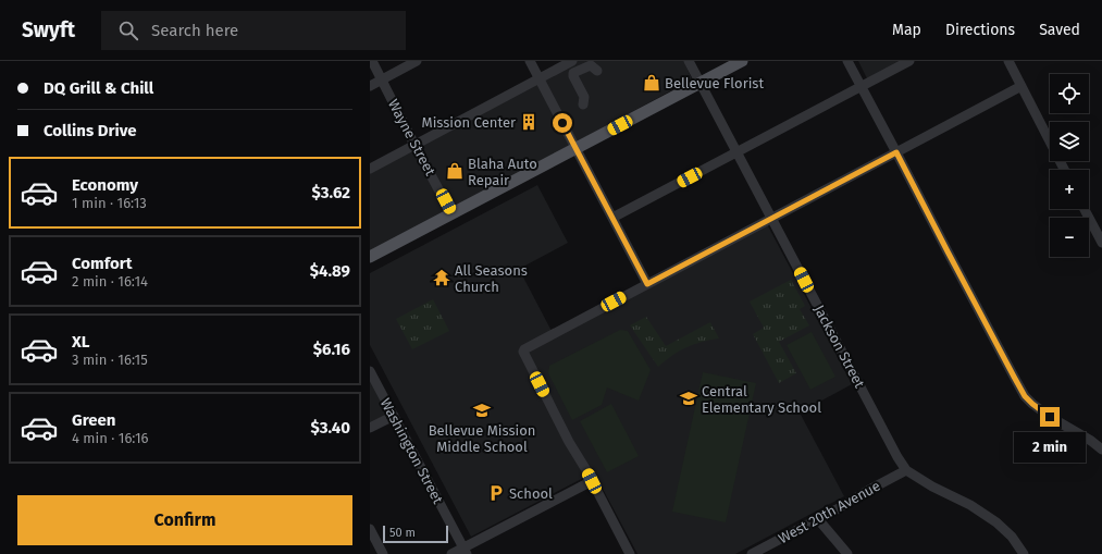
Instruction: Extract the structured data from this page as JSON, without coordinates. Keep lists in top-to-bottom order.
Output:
{
  "streets": {
    "street": [
      "Wayne Street",
      "Jackson Street",
      "Washington Street",
      "West 20th Avenue"
    ]
  },
  "crossings": [
    ["Jackson Street", "West 20th Avenue"]
  ],
  "places": {
    "shop": ["Bellevue Florist", "Blaha Auto Repair"],
    "building": ["Mission Center"],
    "temple": ["All Seasons Church"],
    "school or university": ["Central Elementary School", "Bellevue Mission Middle School"],
    "parking": ["School"]
  },
  "scale_bar": "50 m",
  "page": {
    "header": "Swyft",
    "search": "Search here",
    "nav": ["Map", "Directions", "Saved"],
    "banner": ["DQ Grill & Chill", "Collins Drive"],
    "map_buttons": ["+", "−"],
    "list": [
      {
        "name": "Economy",
        "note": "1 min · 16:13",
        "value": "$3.62"
      },
      {
        "name": "Comfort",
        "note": "2 min · 16:14",
        "value": "$4.89"
      },
      {
        "name": "XL",
        "note": "3 min · 16:15",
        "value": "$6.16"
      },
      {
        "name": "Green",
        "note": "4 min · 16:16",
        "value": "$3.40"
      }
    ],
    "bubble": "2 min",
    "buttons": "Confirm",
    "scale": "50 m"
  }
}
